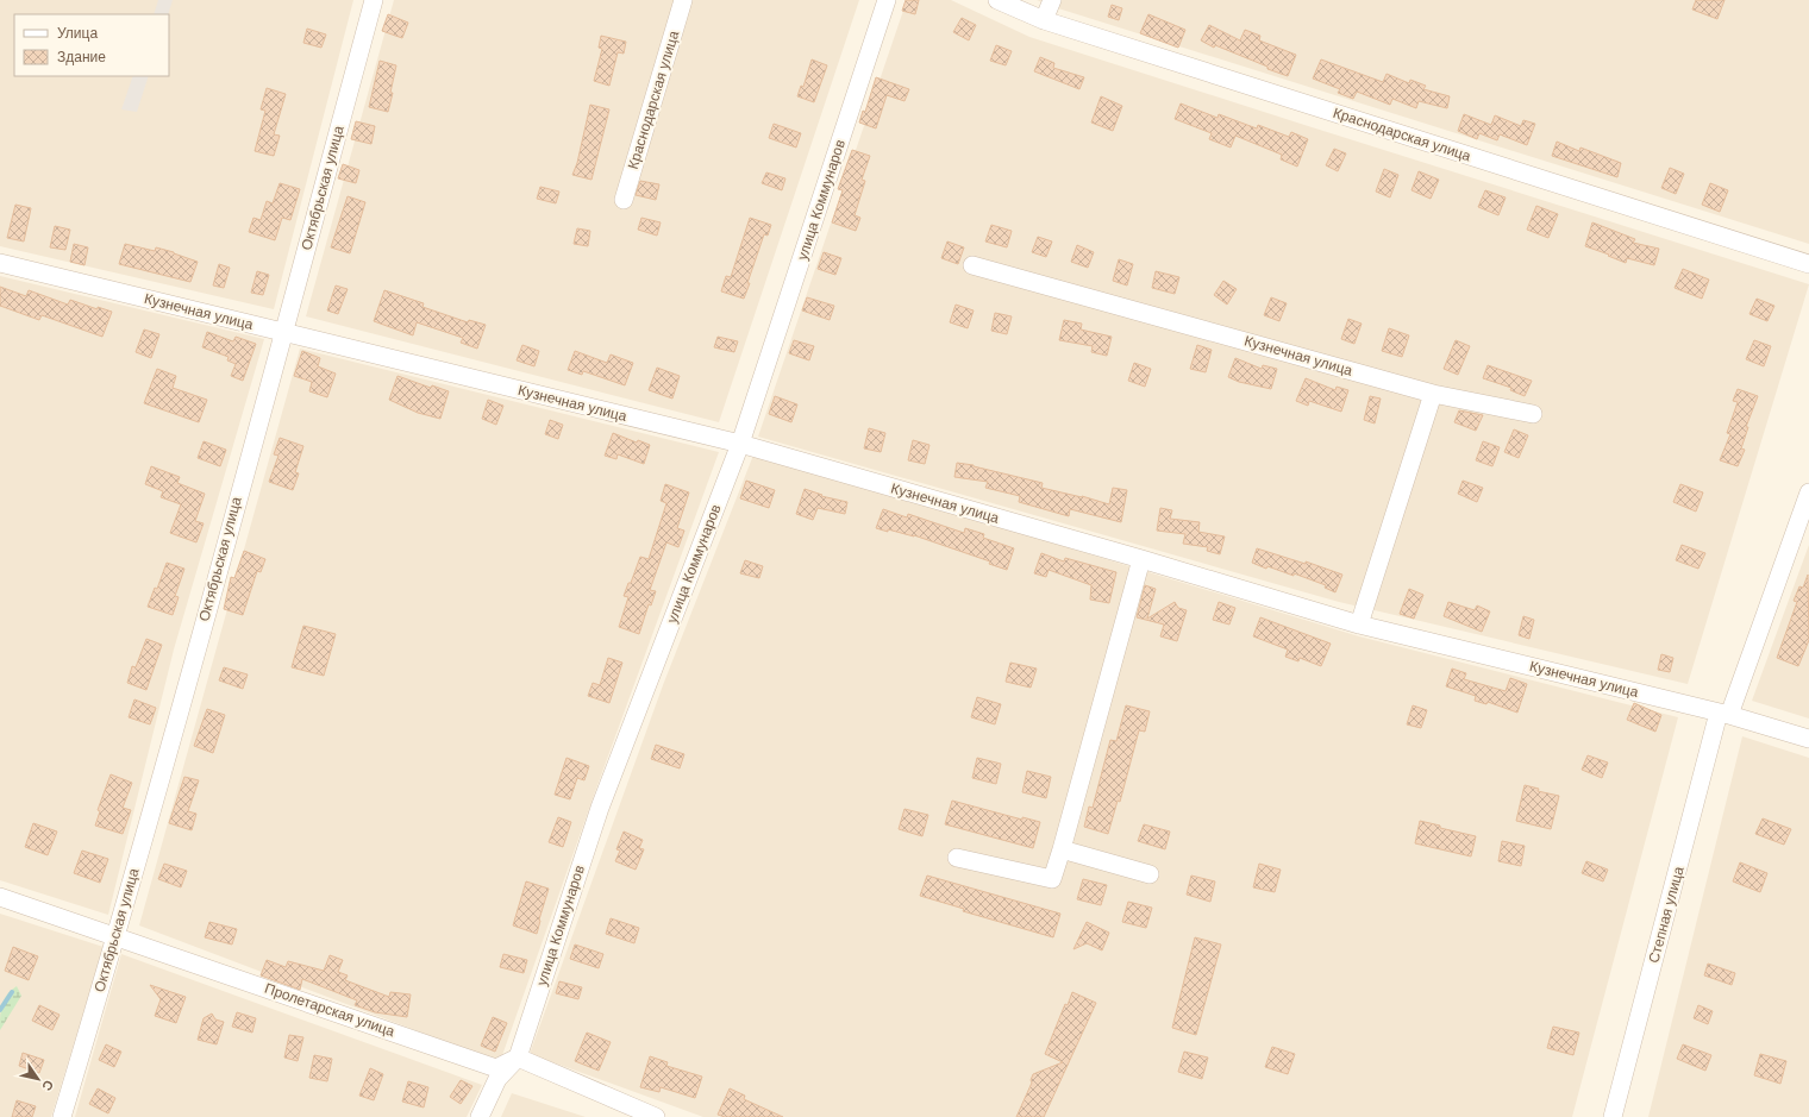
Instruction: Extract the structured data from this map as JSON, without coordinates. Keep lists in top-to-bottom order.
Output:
{
  "streets": {
    "street": [
      "Краснодарская улица",
      "Октябрьская улица",
      "улица Коммунаров",
      "Кузнечная улица",
      "Степная улица",
      "Пролетарская улица"
    ]
  },
  "crossings": [
    ["Октябрьская улица", "Кузнечная улица"],
    ["Октябрьская улица", "Пролетарская улица"],
    ["улица Коммунаров", "Кузнечная улица"],
    ["улица Коммунаров", "Пролетарская улица"],
    ["Кузнечная улица", "Степная улица"]
  ],
  "legend": ["Улица", "Здание"],
  "north": "bottom right"
}
